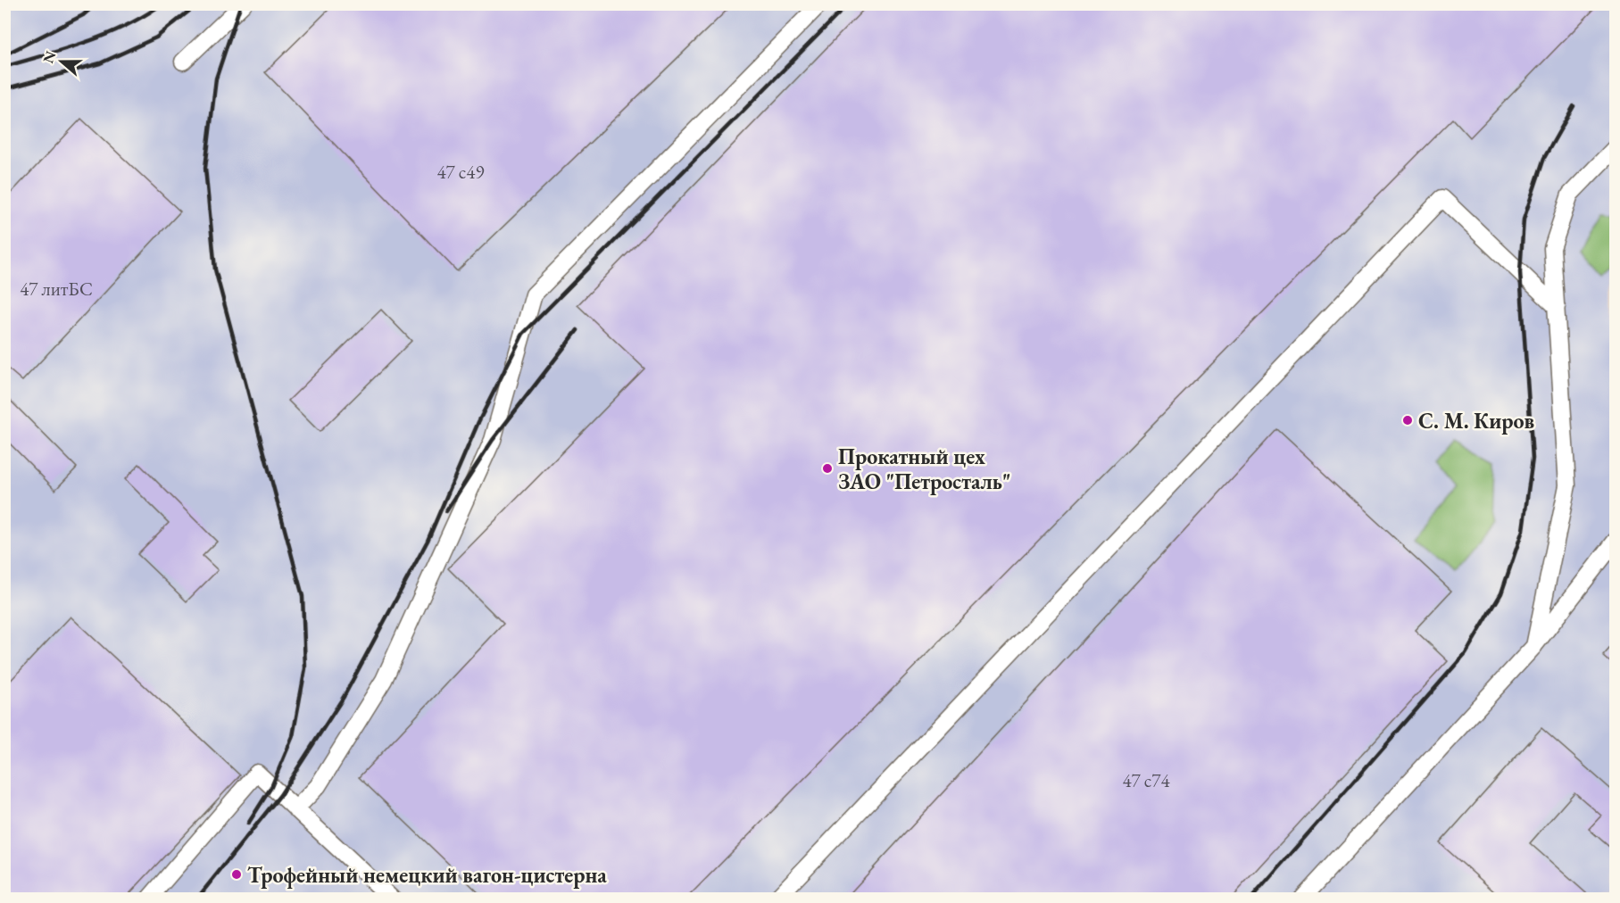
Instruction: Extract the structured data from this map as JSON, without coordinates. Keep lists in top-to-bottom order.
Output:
{
  "places": ["С. М. Киров", "Прокатный цех ЗАО \"Петросталь\"", "Трофейный немецкий вагон-цистерна"],
  "house_numbers": ["47 с49", "47 литБС", "47 с74"],
  "north": "left"
}
